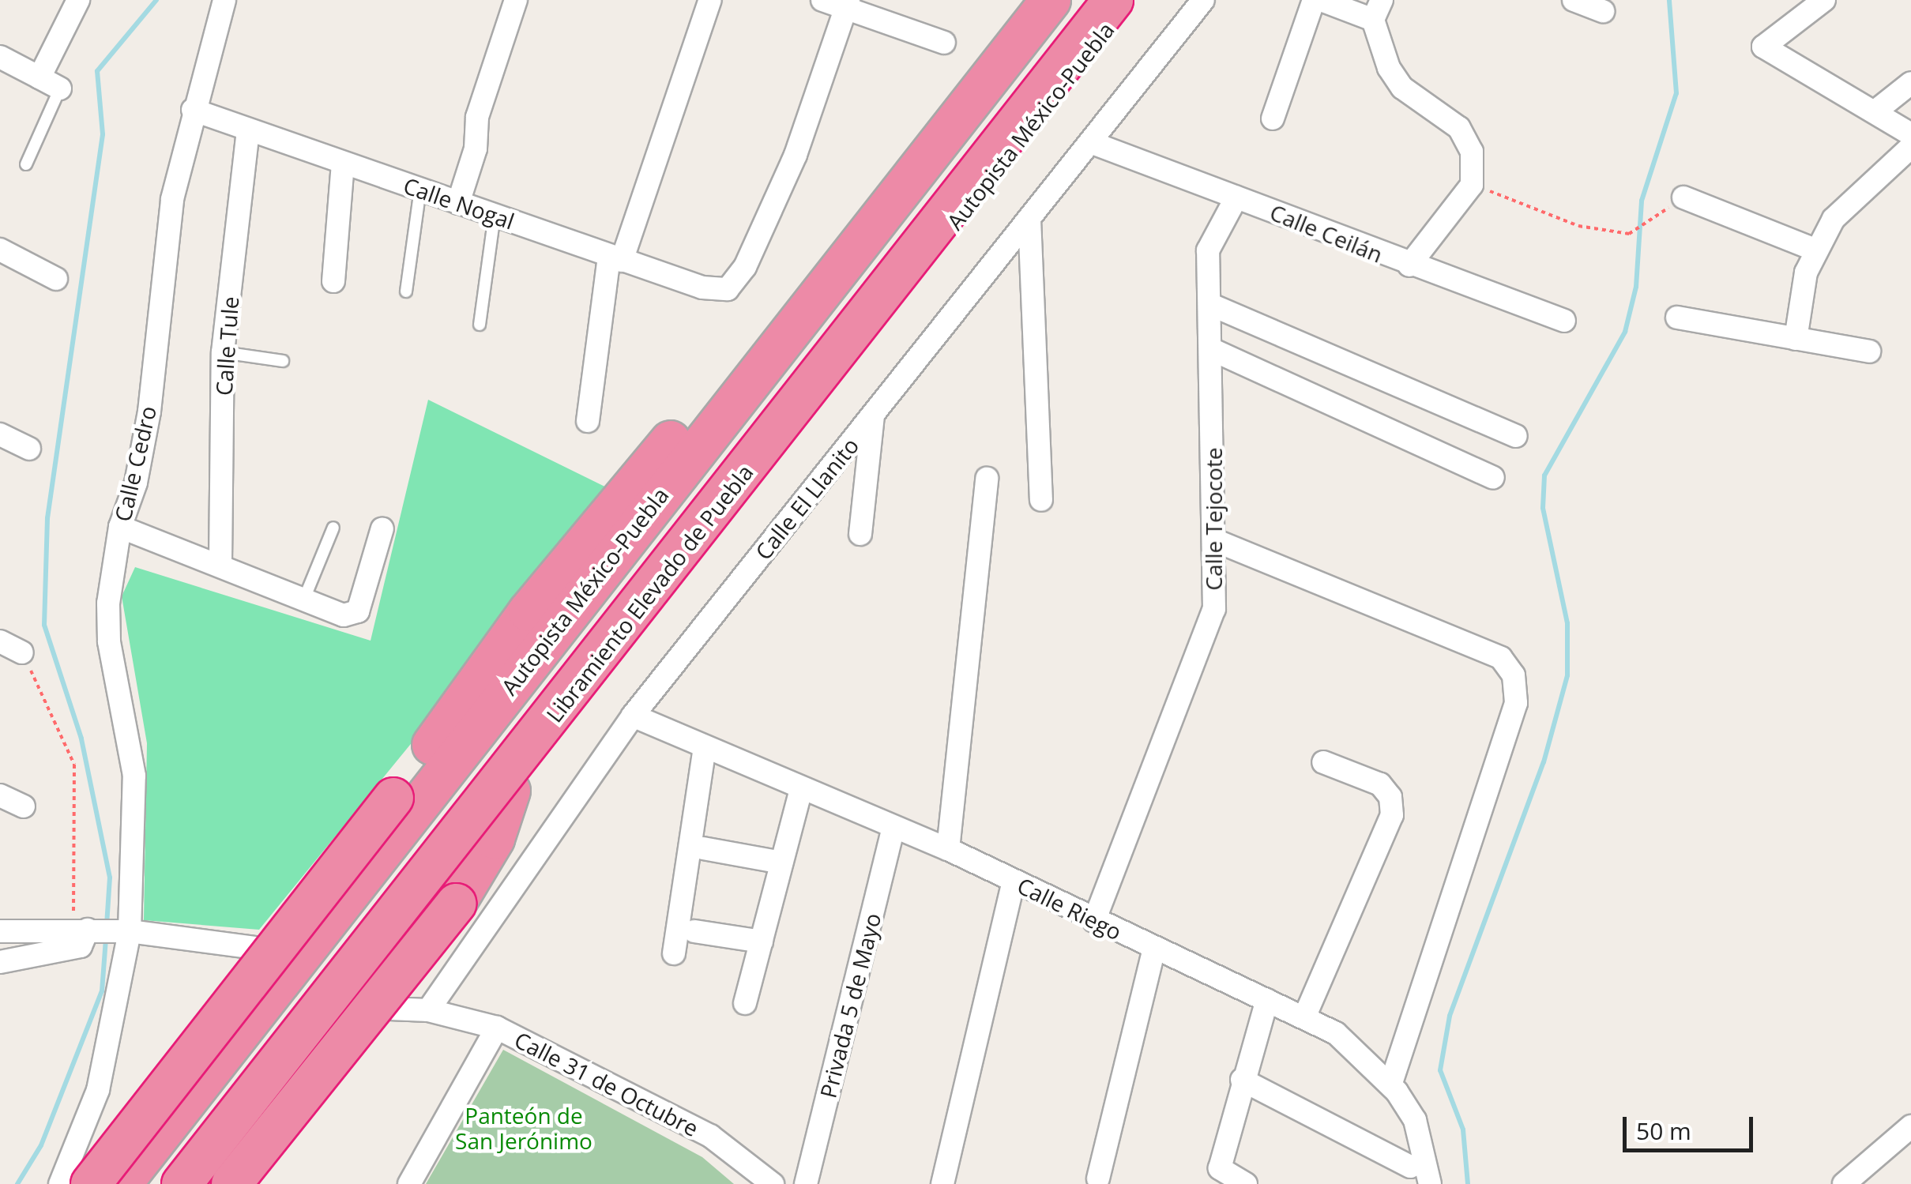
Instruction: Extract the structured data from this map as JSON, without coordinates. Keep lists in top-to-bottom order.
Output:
{
  "streets": {
    "highway": ["Autopista México-Puebla", "Libramiento Elevado de Puebla"],
    "street": [
      "Calle Nogal",
      "Calle Ceilán",
      "Calle Tule",
      "Calle Cedro",
      "Calle El Llanito",
      "Calle Tejocote",
      "Calle Riego",
      "Privada 5 de Mayo",
      "Calle 31 de Octubre"
    ]
  },
  "crossings": [
    ["Calle Nogal", "Calle Tule"],
    ["Calle Nogal", "Calle Cedro"],
    ["Calle Ceilán", "Calle El Llanito"],
    ["Calle Ceilán", "Calle Tejocote"],
    ["Calle El Llanito", "Calle Riego"],
    ["Calle El Llanito", "Calle 31 de Octubre"],
    ["Calle Tejocote", "Calle Riego"],
    ["Calle Riego", "Privada 5 de Mayo"]
  ],
  "parks": ["Panteón de San Jerónimo"],
  "scale_bar": "50 m"
}
